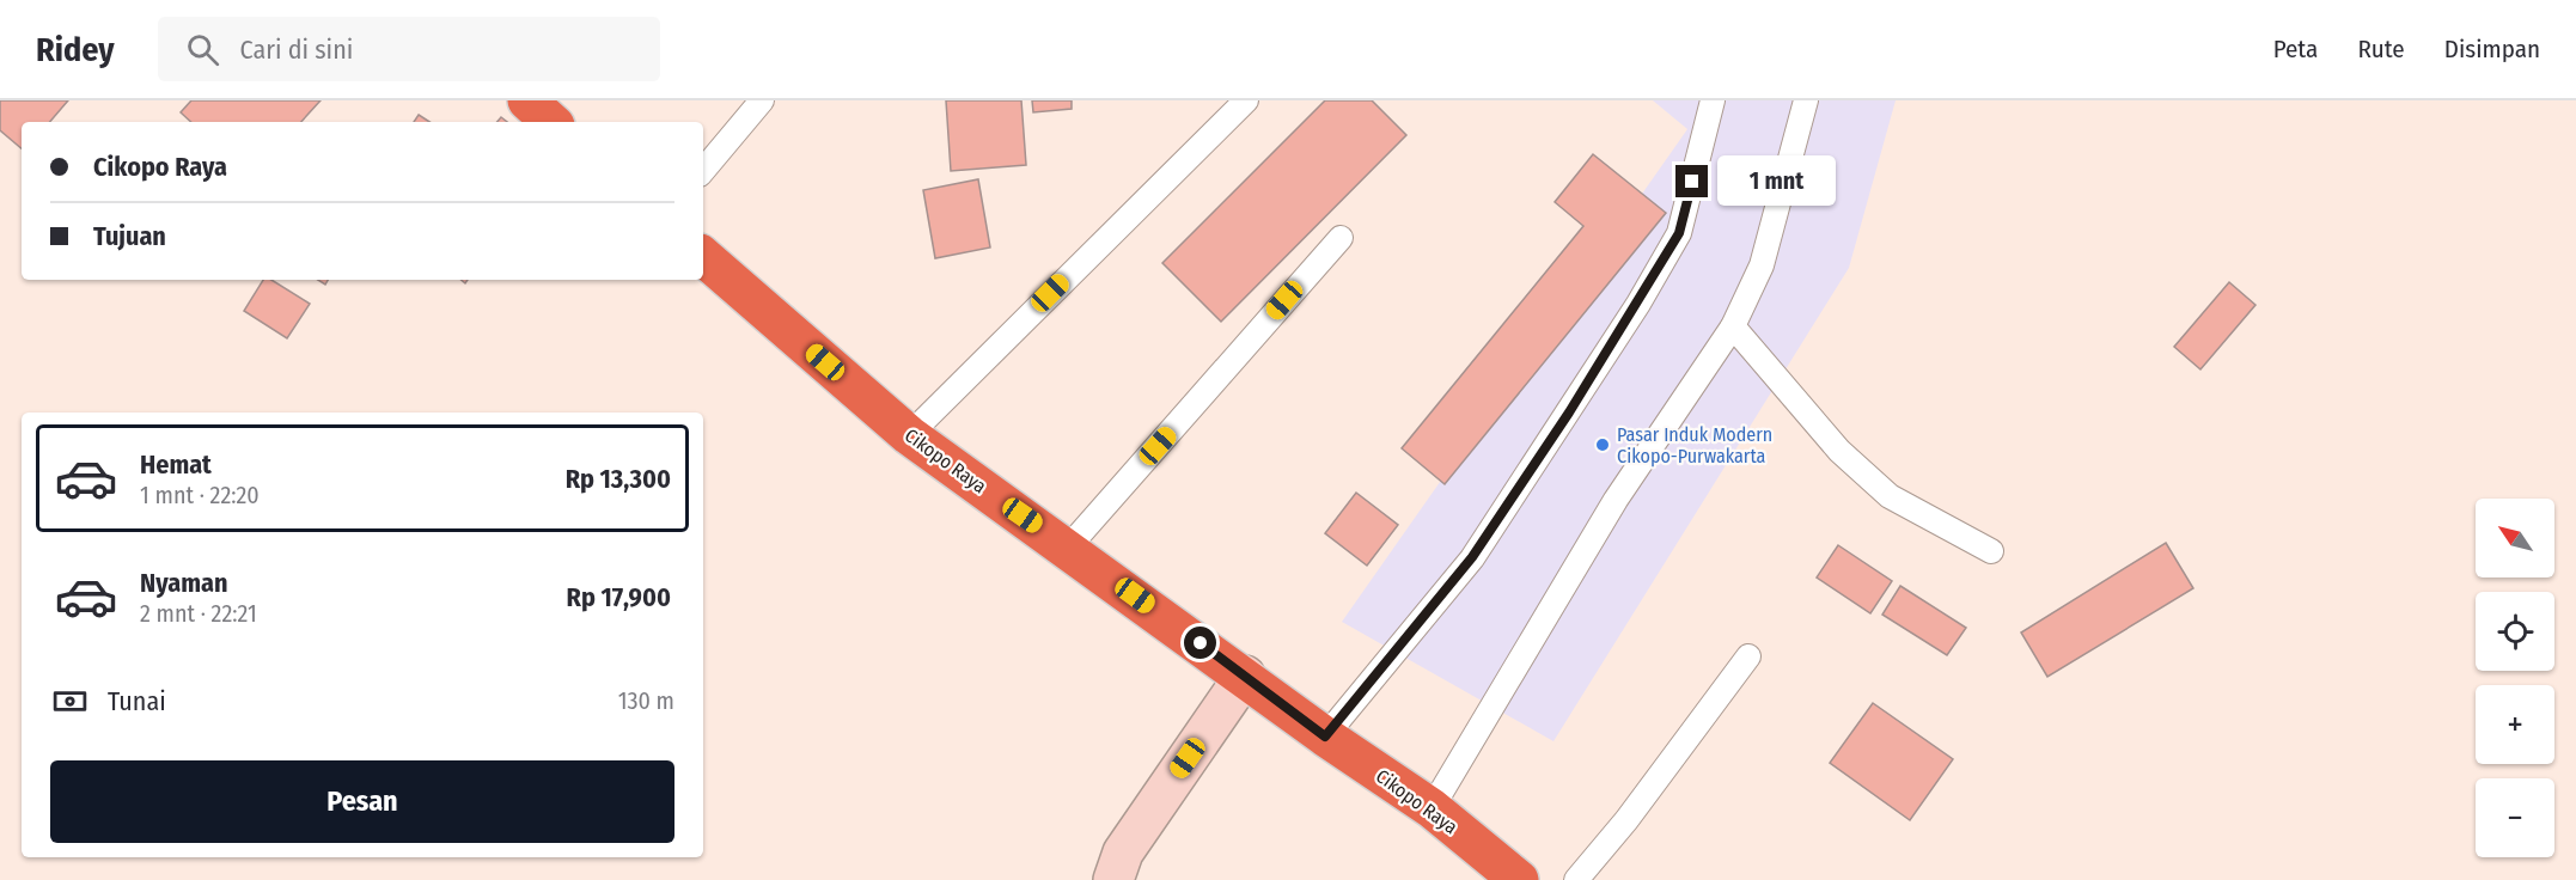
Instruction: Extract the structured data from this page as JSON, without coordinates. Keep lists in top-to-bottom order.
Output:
{
  "streets": {
    "highway": ["Cikopo Raya"]
  },
  "places": ["Pasar Induk Modern Cikopo-Purwakarta"],
  "north": "top left",
  "page": {
    "header": "Ridey",
    "search": "Cari di sini",
    "nav": ["Peta", "Rute", "Disimpan"],
    "banner": ["Cikopo Raya", "Tujuan"],
    "bubble": "1 mnt",
    "list": [
      {
        "name": "Hemat",
        "note": "1 mnt · 22:20",
        "value": "Rp 13,300"
      },
      {
        "name": "Nyaman",
        "note": "2 mnt · 22:21",
        "value": "Rp 17,900"
      }
    ],
    "map_buttons": ["+", "−"],
    "pay": ["Tunai", "130 m"],
    "buttons": "Pesan"
  }
}
